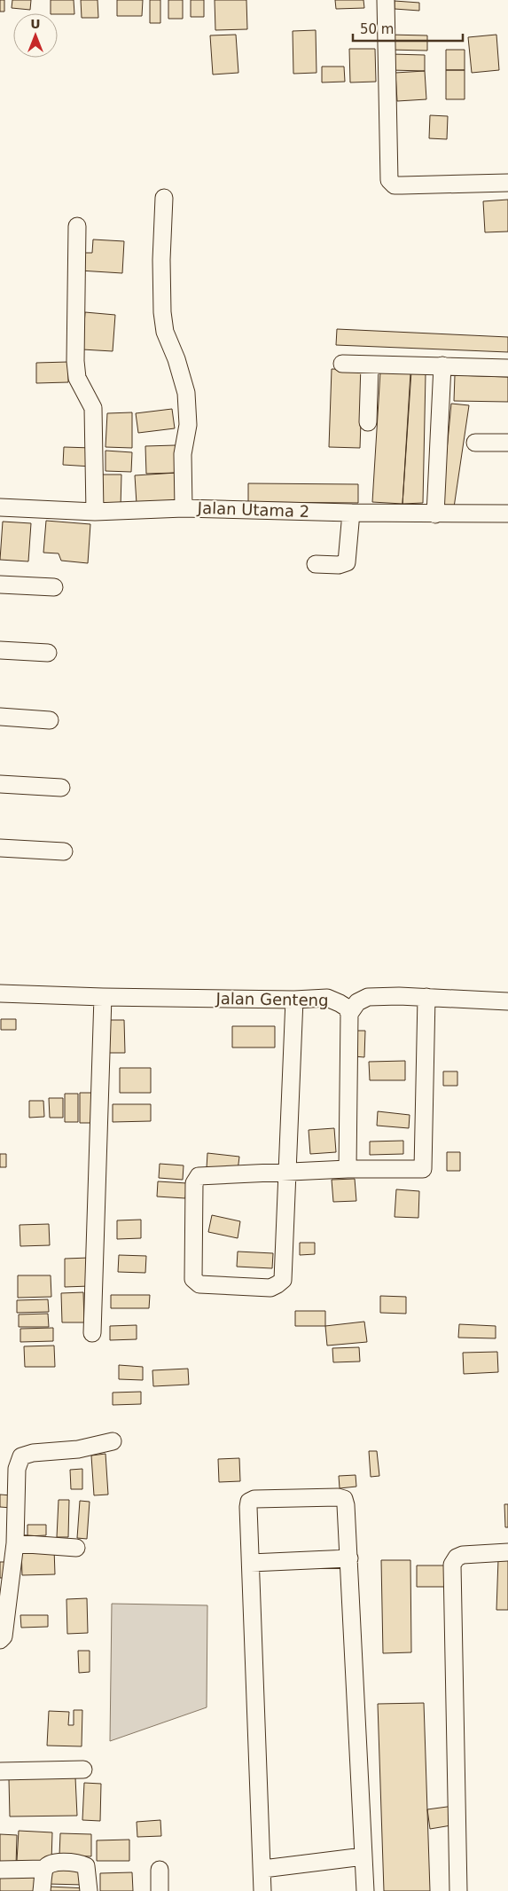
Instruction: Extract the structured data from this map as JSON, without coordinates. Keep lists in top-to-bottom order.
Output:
{
  "streets": {
    "street": ["Jalan Utama 2", "Jalan Genteng"]
  },
  "scale_bar": "50 m",
  "north": "top"
}
